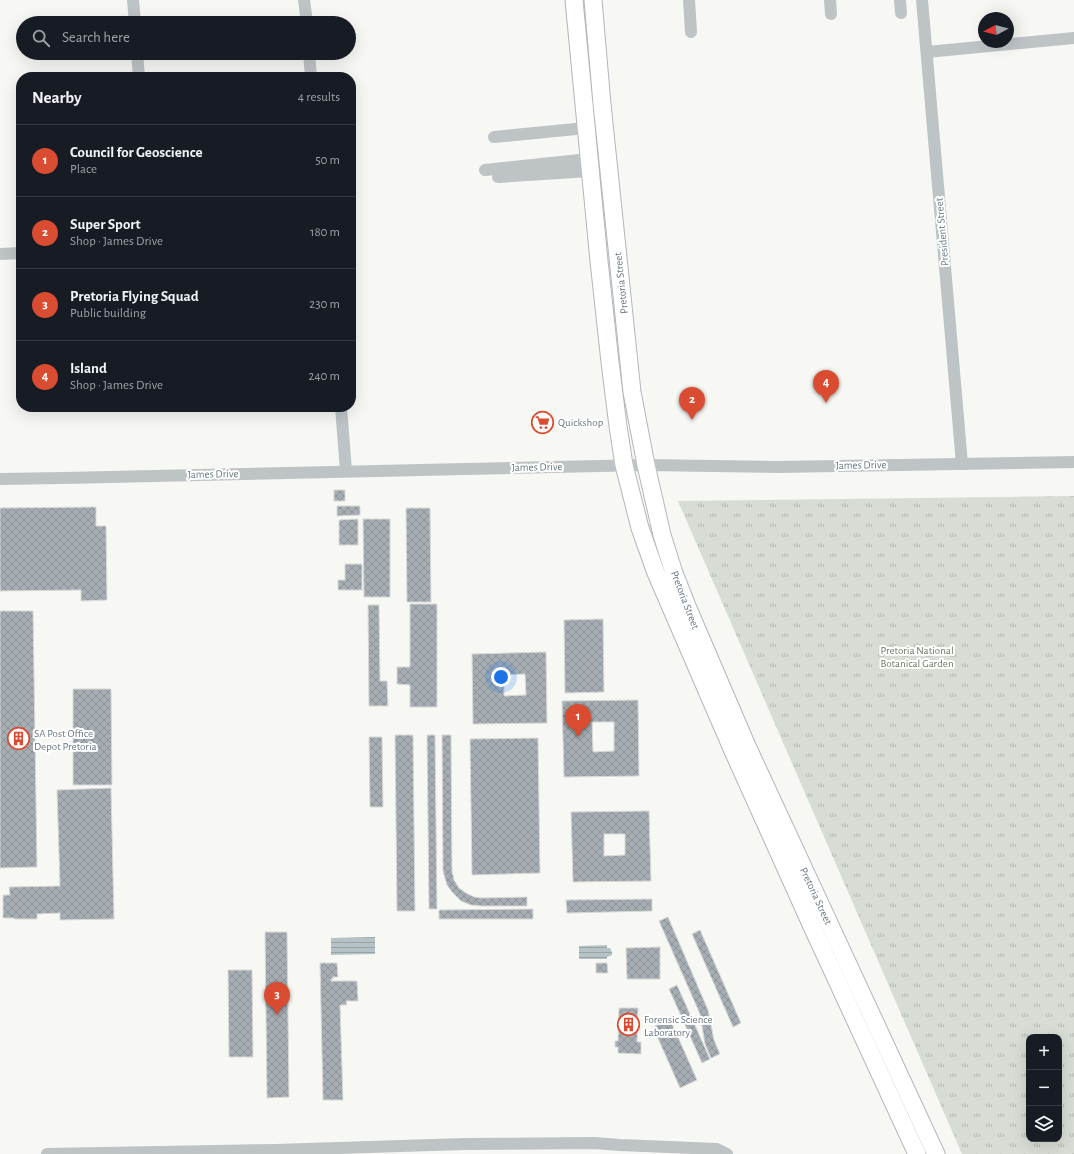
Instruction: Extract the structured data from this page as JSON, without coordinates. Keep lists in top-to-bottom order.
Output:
{
  "streets": {
    "main road": ["Pretoria Street"],
    "street": ["President Street", "James Drive"]
  },
  "crossings": [
    ["President Street", "James Drive"],
    ["Pretoria Street", "James Drive"]
  ],
  "parks": ["Pretoria National Botanical Garden"],
  "places": {
    "supermarket": ["Quickshop"],
    "building": ["SA Post Office Depot Pretoria", "Forensic Science Laboratory"]
  },
  "north": "left",
  "page": {
    "search": "Search here",
    "heading": ["Nearby", "4 results"],
    "list": [
      {
        "mark": "1",
        "name": "Council for Geoscience",
        "note": "Place",
        "value": "50 m"
      },
      {
        "mark": "2",
        "name": "Super Sport",
        "note": "Shop · James Drive",
        "value": "180 m"
      },
      {
        "mark": "3",
        "name": "Pretoria Flying Squad",
        "note": "Public building",
        "value": "230 m"
      },
      {
        "mark": "4",
        "name": "Island",
        "note": "Shop · James Drive",
        "value": "240 m"
      }
    ],
    "pins": [
      "4",
      "2",
      "1",
      "3"
    ],
    "map_buttons": ["+", "−"]
  }
}
